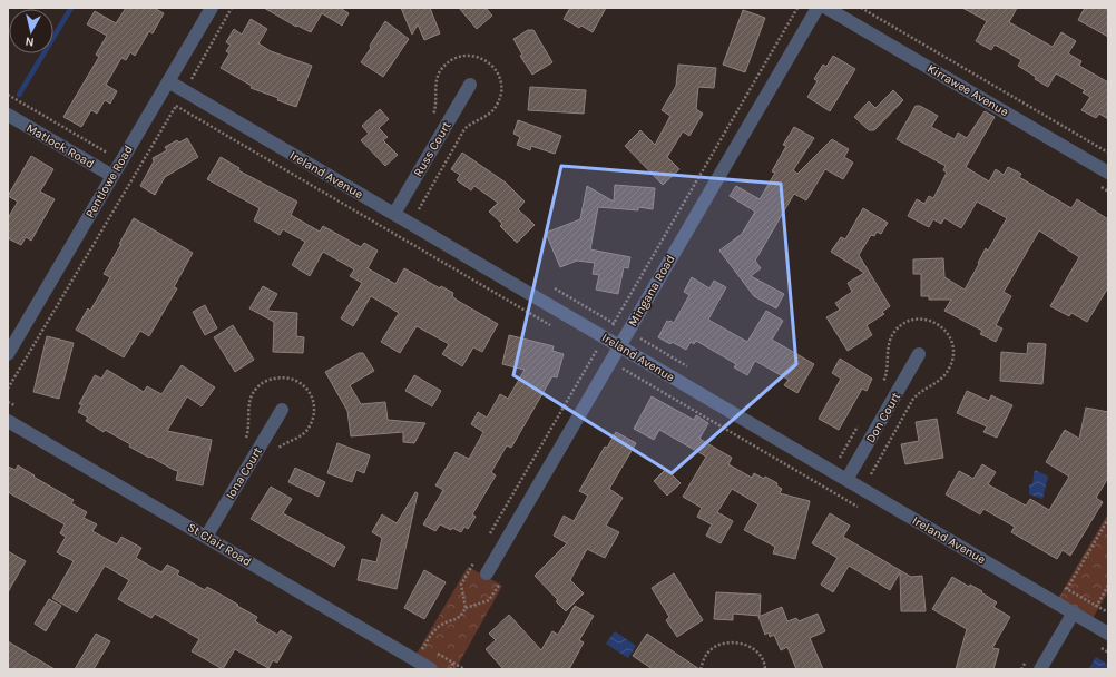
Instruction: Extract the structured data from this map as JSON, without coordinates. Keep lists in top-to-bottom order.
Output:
{
  "streets": {
    "street": [
      "Kirrawee Avenue",
      "Matlock Road",
      "Russ Court",
      "Ireland Avenue",
      "Pentlowe Road",
      "Mingana Road",
      "Don Court",
      "Iona Court",
      "St Clair Road"
    ]
  },
  "crossings": [
    ["Matlock Road", "Pentlowe Road"],
    ["Russ Court", "Ireland Avenue"],
    ["Ireland Avenue", "Pentlowe Road"],
    ["Ireland Avenue", "Mingana Road"],
    ["Ireland Avenue", "Don Court"],
    ["Iona Court", "St Clair Road"]
  ],
  "north": "bottom"
}
